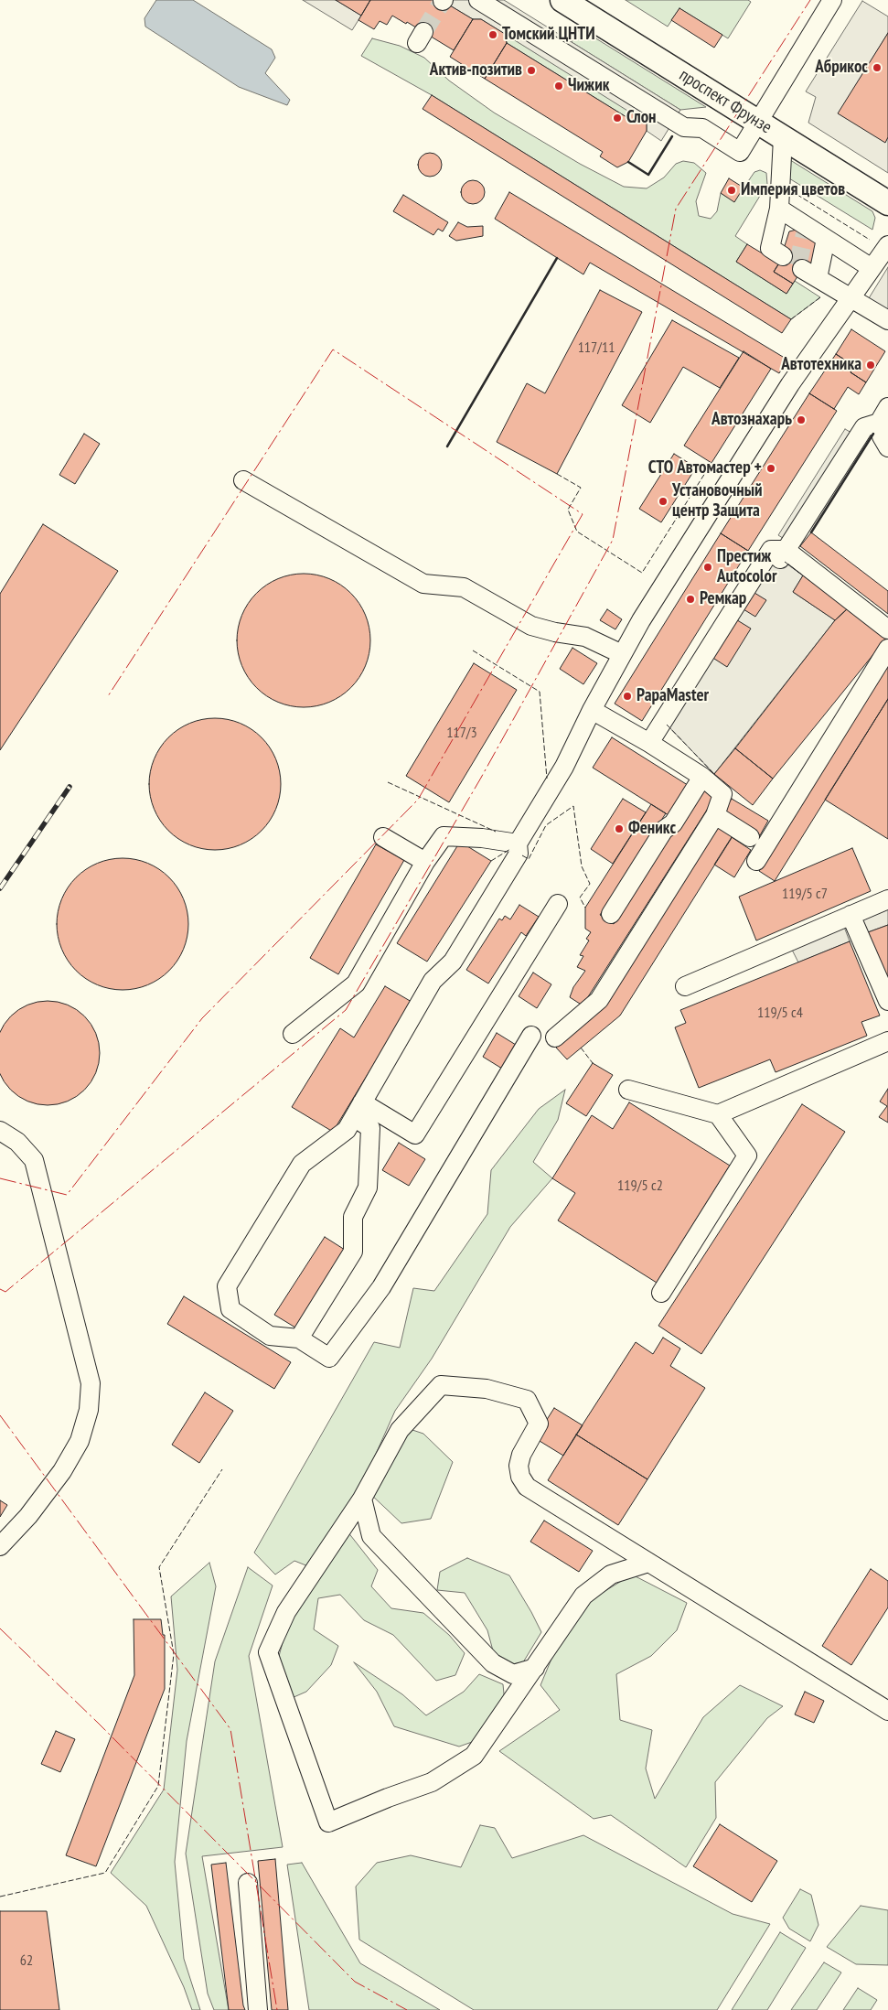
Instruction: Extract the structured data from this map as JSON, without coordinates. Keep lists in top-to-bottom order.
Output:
{
  "streets": {
    "main road": ["проспект Фрунзе"]
  },
  "places": [
    "Томский ЦНТИ",
    "Абрикос",
    "Актив-позитив",
    "Чижик",
    "Слон",
    "Империя цветов",
    "Автотехника",
    "Автознахарь",
    "СТО Автомастер +",
    "Установочный центр Защита",
    "Престиж Autocolor",
    "Ремкар",
    "PapaMaster",
    "Феникс"
  ],
  "house_numbers": [
    "117/11",
    "117/3",
    "119/5 с7",
    "119/5 с4",
    "119/5 с2",
    "62"
  ]
}
